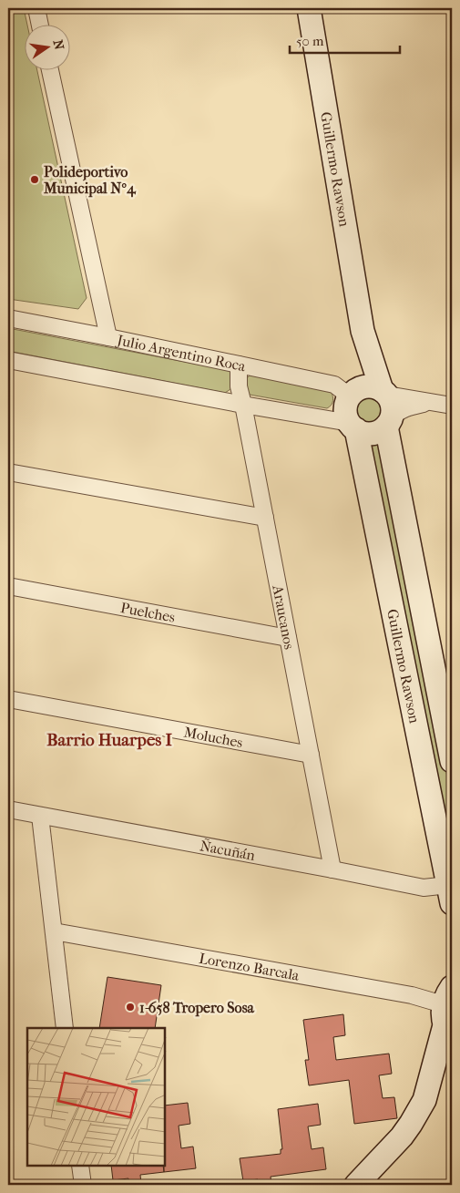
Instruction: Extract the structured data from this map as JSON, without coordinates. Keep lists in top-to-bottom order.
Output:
{
  "streets": {
    "main road": ["Guillermo Rawson"],
    "street": [
      "Julio Argentino Roca",
      "Puelches",
      "Araucanos",
      "Moluches",
      "Ñacuñán",
      "Lorenzo Barcala"
    ]
  },
  "crossings": [
    ["Guillermo Rawson", "Julio Argentino Roca"],
    ["Guillermo Rawson", "Ñacuñán"],
    ["Julio Argentino Roca", "Araucanos"],
    ["Puelches", "Araucanos"],
    ["Araucanos", "Moluches"],
    ["Araucanos", "Ñacuñán"]
  ],
  "districts": ["Barrio Huarpes I"],
  "places": ["Polideportivo Municipal Nº4", "1-658 Tropero Sosa"],
  "scale_bar": "50 m",
  "north": "right"
}
